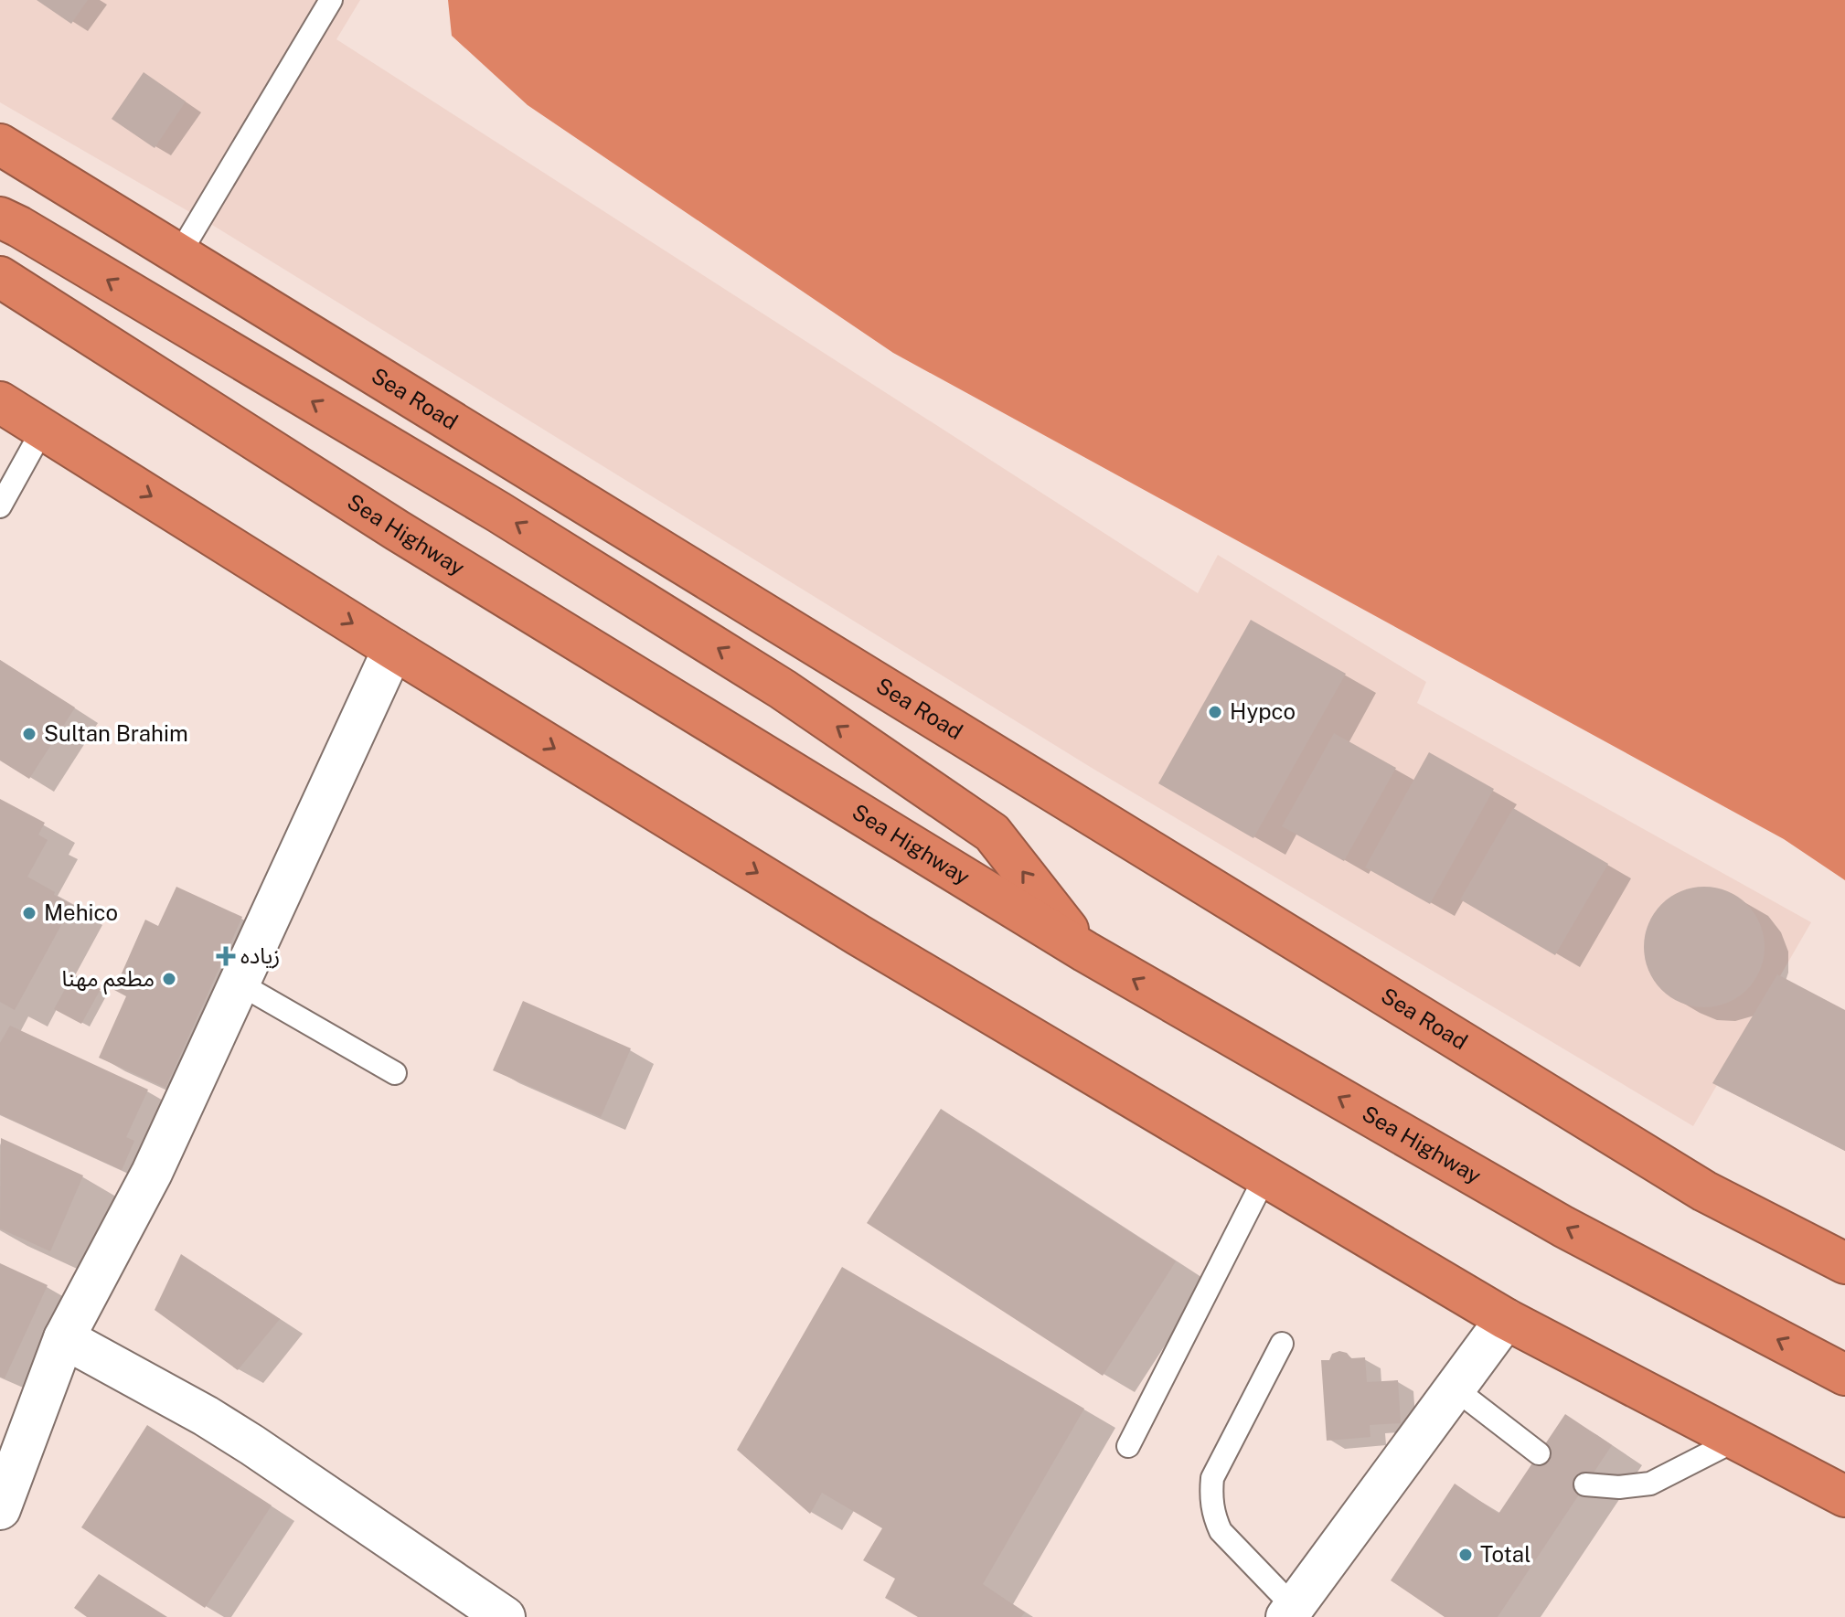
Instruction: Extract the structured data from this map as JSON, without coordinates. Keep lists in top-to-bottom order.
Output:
{
  "streets": {
    "highway": ["Sea Road", "Sea Highway"]
  },
  "places": {
    "other": [
      "Hypco",
      "Sultan Brahim",
      "Mehico",
      "مطعم مهنا",
      "Total"
    ],
    "health": ["زياده"]
  }
}
